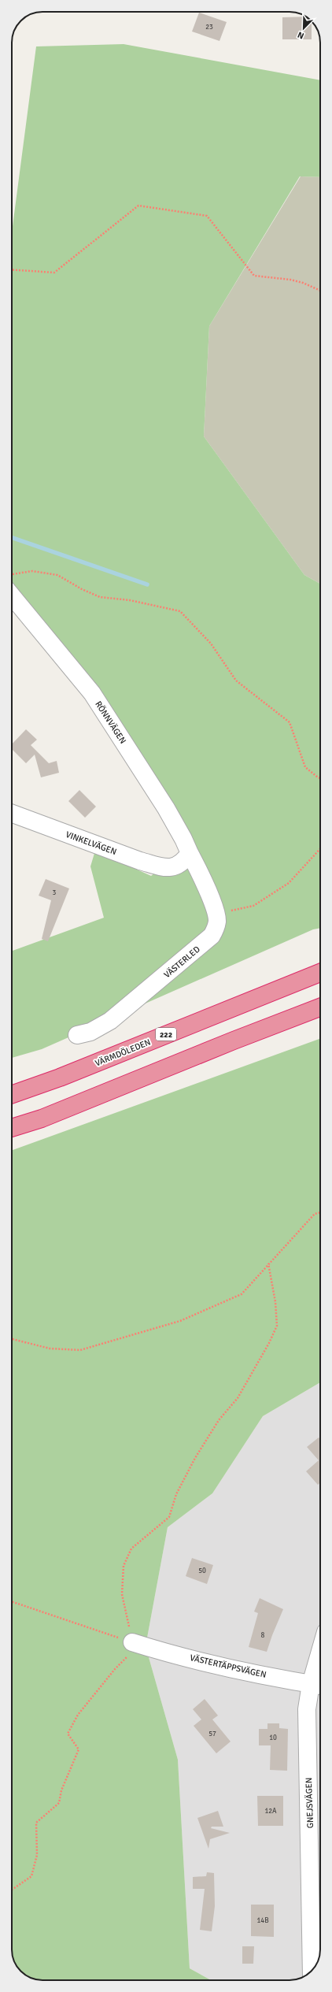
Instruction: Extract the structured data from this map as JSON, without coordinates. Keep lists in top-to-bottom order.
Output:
{
  "streets": {
    "highway": ["222", "VÄRMDÖLEDEN"],
    "street": [
      "RÖNNVÄGEN",
      "VINKELVÄGEN",
      "VÄSTERLED",
      "VÄSTERTÄPPSVÄGEN",
      "GNEJSVÄGEN"
    ]
  },
  "crossings": [
    ["RÖNNVÄGEN", "VINKELVÄGEN"],
    ["RÖNNVÄGEN", "VÄSTERLED"],
    ["VINKELVÄGEN", "VÄSTERLED"],
    ["VÄSTERTÄPPSVÄGEN", "GNEJSVÄGEN"]
  ],
  "house_numbers": [
    "23",
    "3",
    "50",
    "8",
    "57",
    "10",
    "12A",
    "14B"
  ],
  "north": "bottom left"
}
